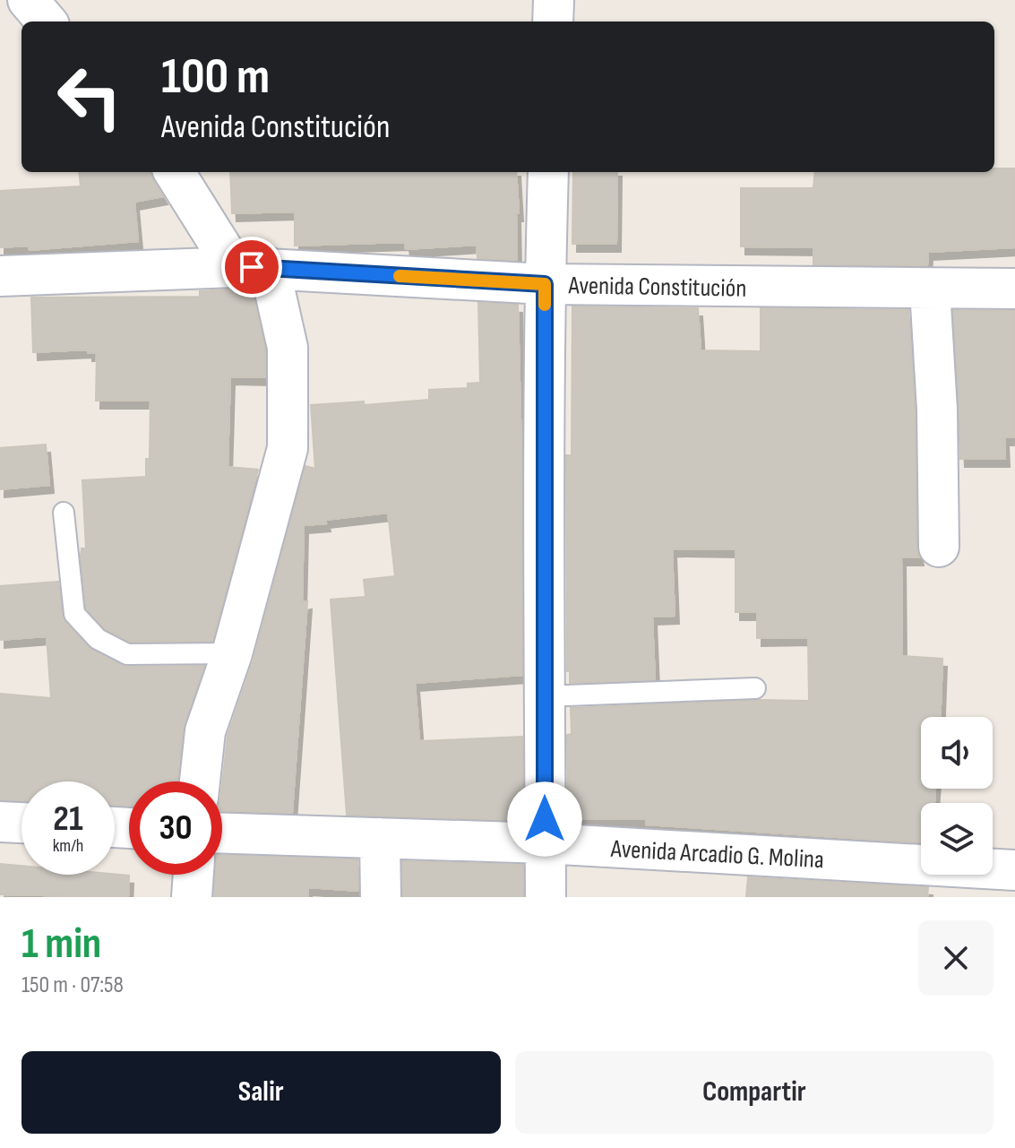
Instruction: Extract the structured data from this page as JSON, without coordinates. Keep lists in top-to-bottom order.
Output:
{
  "streets": {
    "street": ["Avenida Constitución", "Avenida Arcadio G. Molina"]
  },
  "page": {
    "turn": ["100 m", "Avenida Constitución"],
    "speed": "21 km/h",
    "limit": "30",
    "heading": ["1 min", "150 m · 07:58"],
    "buttons": ["Salir", "Compartir"]
  }
}
